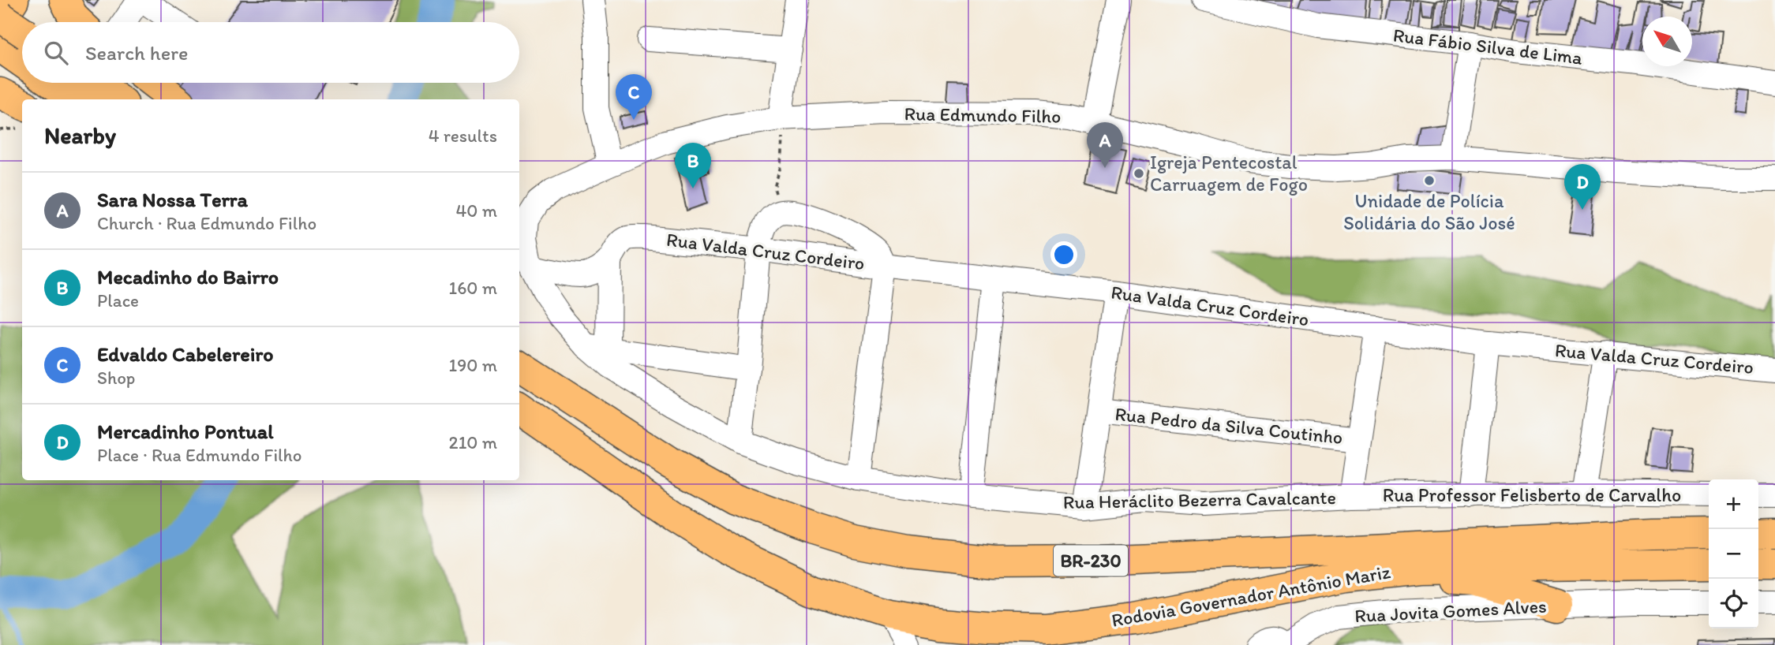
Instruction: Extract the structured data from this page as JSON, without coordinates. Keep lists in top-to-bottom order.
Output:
{
  "streets": {
    "main road": ["BR-230", "Rodovia Governador Antônio Mariz"],
    "street": [
      "Rua Fábio Silva de Lima",
      "Rua Edmundo Filho",
      "Rua Valda Cruz Cordeiro",
      "Rua Pedro da Silva Coutinho",
      "Rua Professor Felisberto de Carvalho",
      "Rua Heráclito Bezerra Cavalcante",
      "Rua Jovita Gomes Alves"
    ]
  },
  "crossings": [
    ["Rua Edmundo Filho", "Rua Heráclito Bezerra Cavalcante"],
    ["Rua Professor Felisberto de Carvalho", "Rua Heráclito Bezerra Cavalcante"]
  ],
  "places": ["Igreja Pentecostal Carruagem de Fogo", "Unidade de Polícia Solidária do São José"],
  "north": "top left",
  "page": {
    "search": "Search here",
    "pins": [
      "C",
      "A",
      "B",
      "D"
    ],
    "heading": ["Nearby", "4 results"],
    "list": [
      {
        "mark": "A",
        "name": "Sara Nossa Terra",
        "note": "Church · Rua Edmundo Filho",
        "value": "40 m"
      },
      {
        "mark": "B",
        "name": "Mecadinho do Bairro",
        "note": "Place",
        "value": "160 m"
      },
      {
        "mark": "C",
        "name": "Edvaldo Cabelereiro",
        "note": "Shop",
        "value": "190 m"
      },
      {
        "mark": "D",
        "name": "Mercadinho Pontual",
        "note": "Place · Rua Edmundo Filho",
        "value": "210 m"
      }
    ],
    "map_buttons": ["+", "−"]
  }
}
